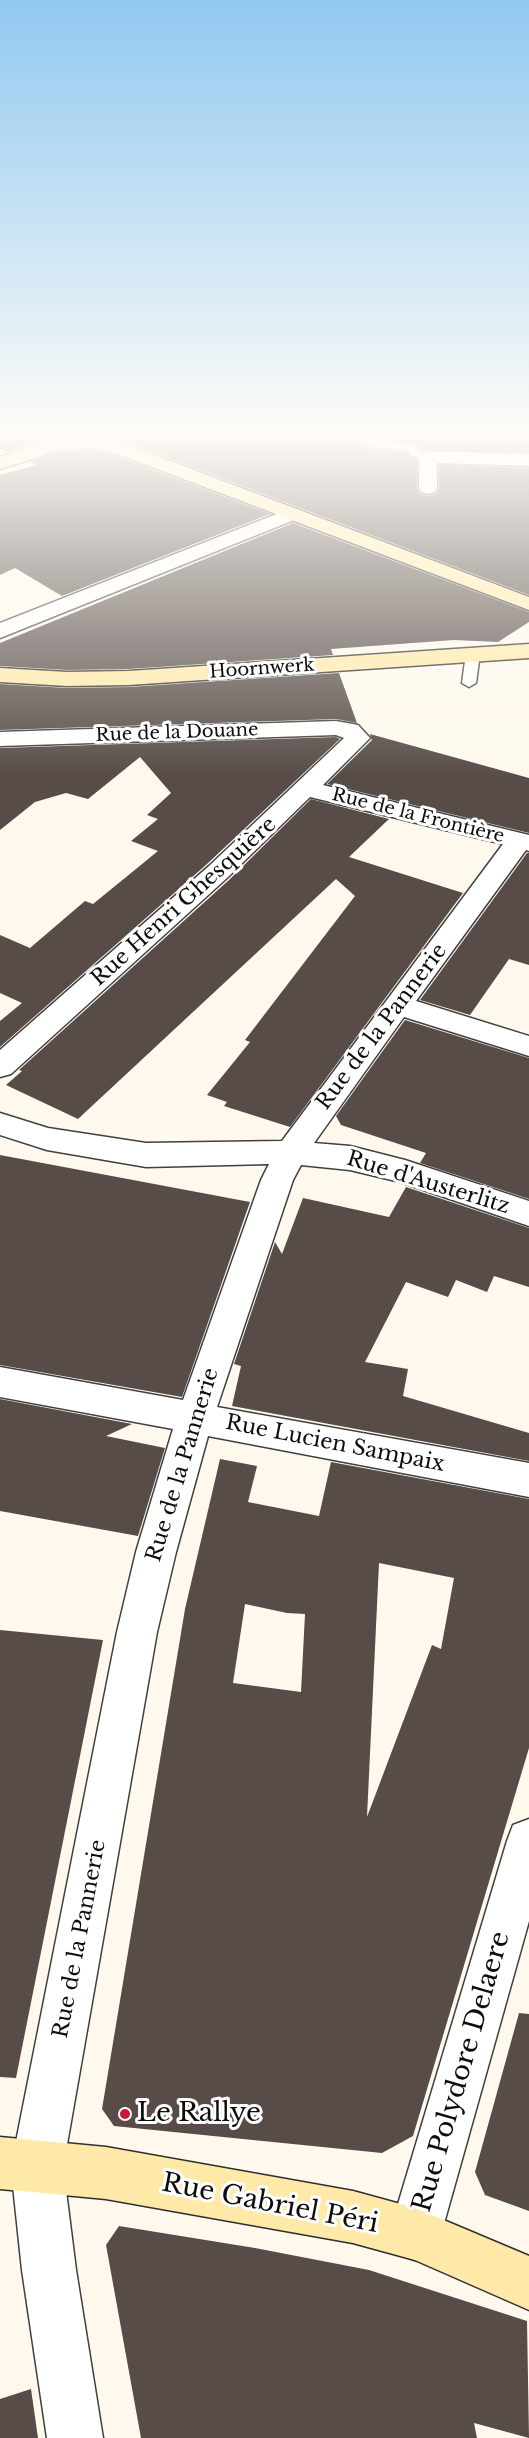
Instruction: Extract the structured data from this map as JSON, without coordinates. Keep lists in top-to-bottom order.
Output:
{
  "streets": {
    "street": [
      "Hoornwerk",
      "Rue de la Douane",
      "Rue de la Frontière",
      "Rue Henri Ghesquière",
      "Rue de la Pannerie",
      "Rue d'Austerlitz",
      "Rue Lucien Sampaix",
      "Rue Polydore Delaere",
      "Rue Gabriel Péri"
    ]
  },
  "crossings": [
    ["Rue de la Douane", "Rue Henri Ghesquière"],
    ["Rue de la Frontière", "Rue Henri Ghesquière"],
    ["Rue de la Frontière", "Rue de la Pannerie"],
    ["Rue de la Pannerie", "Rue d'Austerlitz"],
    ["Rue de la Pannerie", "Rue Lucien Sampaix"],
    ["Rue de la Pannerie", "Rue Gabriel Péri"],
    ["Rue Polydore Delaere", "Rue Gabriel Péri"]
  ],
  "places": ["Le Rallye"]
}
